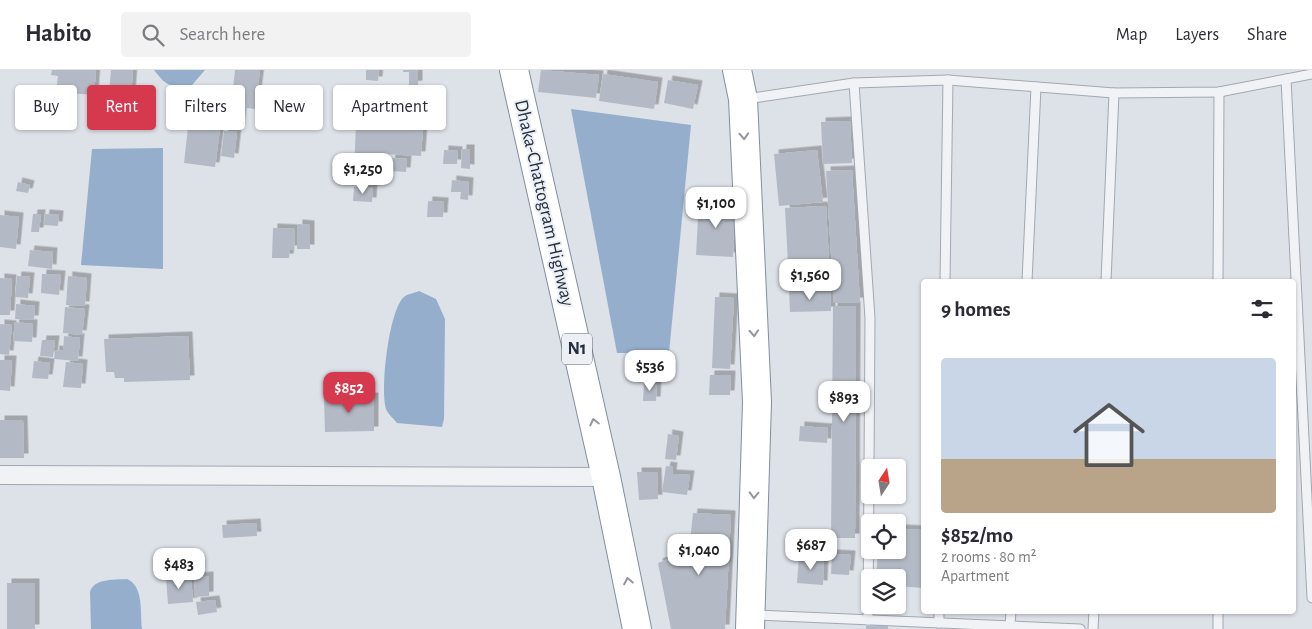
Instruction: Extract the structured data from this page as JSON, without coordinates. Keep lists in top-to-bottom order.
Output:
{
  "streets": {
    "highway": ["Dhaka-Chattogram Highway", "N1"]
  },
  "north": "top",
  "page": {
    "header": "Habito",
    "search": "Search here",
    "nav": ["Map", "Layers", "Share"],
    "chip": [
      "Buy",
      "Rent",
      "Filters",
      "New",
      "Apartment"
    ],
    "price": [
      "$1,250",
      "$1,100",
      "$1,560",
      "$536",
      "$852",
      "$893",
      "$687",
      "$1,040",
      "$483"
    ],
    "heading": "9 homes",
    "list": [
      {
        "name": "$852/mo",
        "note": "2 rooms · 80 m² · Apartment"
      }
    ]
  }
}
